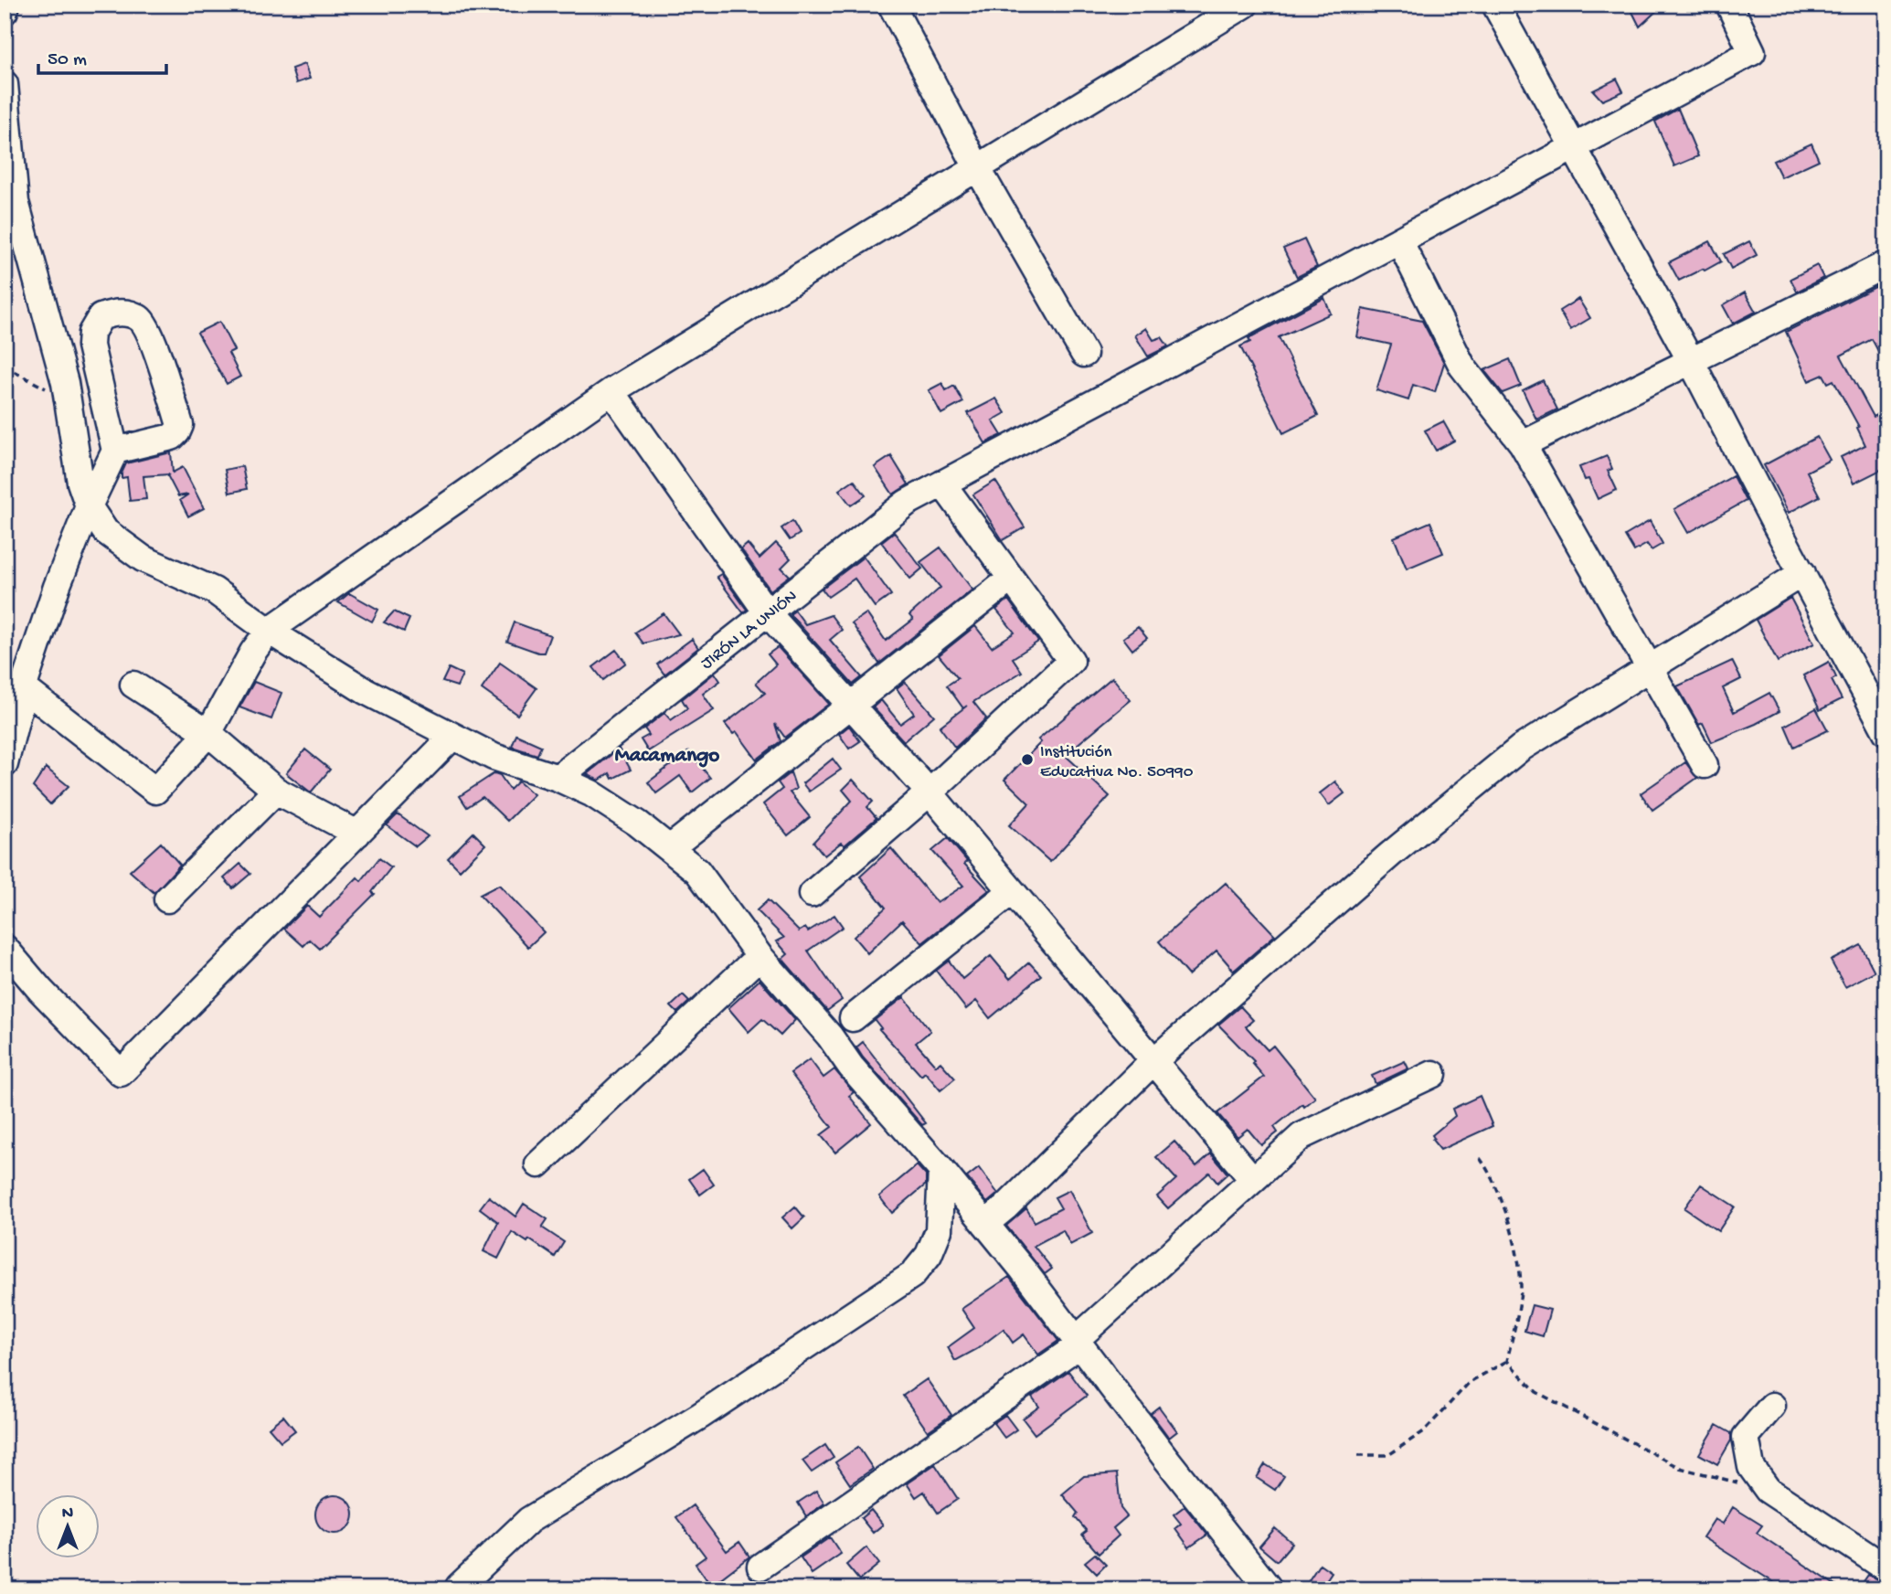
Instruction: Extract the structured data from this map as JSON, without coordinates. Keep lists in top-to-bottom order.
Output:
{
  "streets": {
    "street": ["JIRÓN LA UNIÓN"]
  },
  "districts": ["Macamango"],
  "places": ["Institución Educativa No. 50990"],
  "scale_bar": "50 m",
  "north": "top"
}
